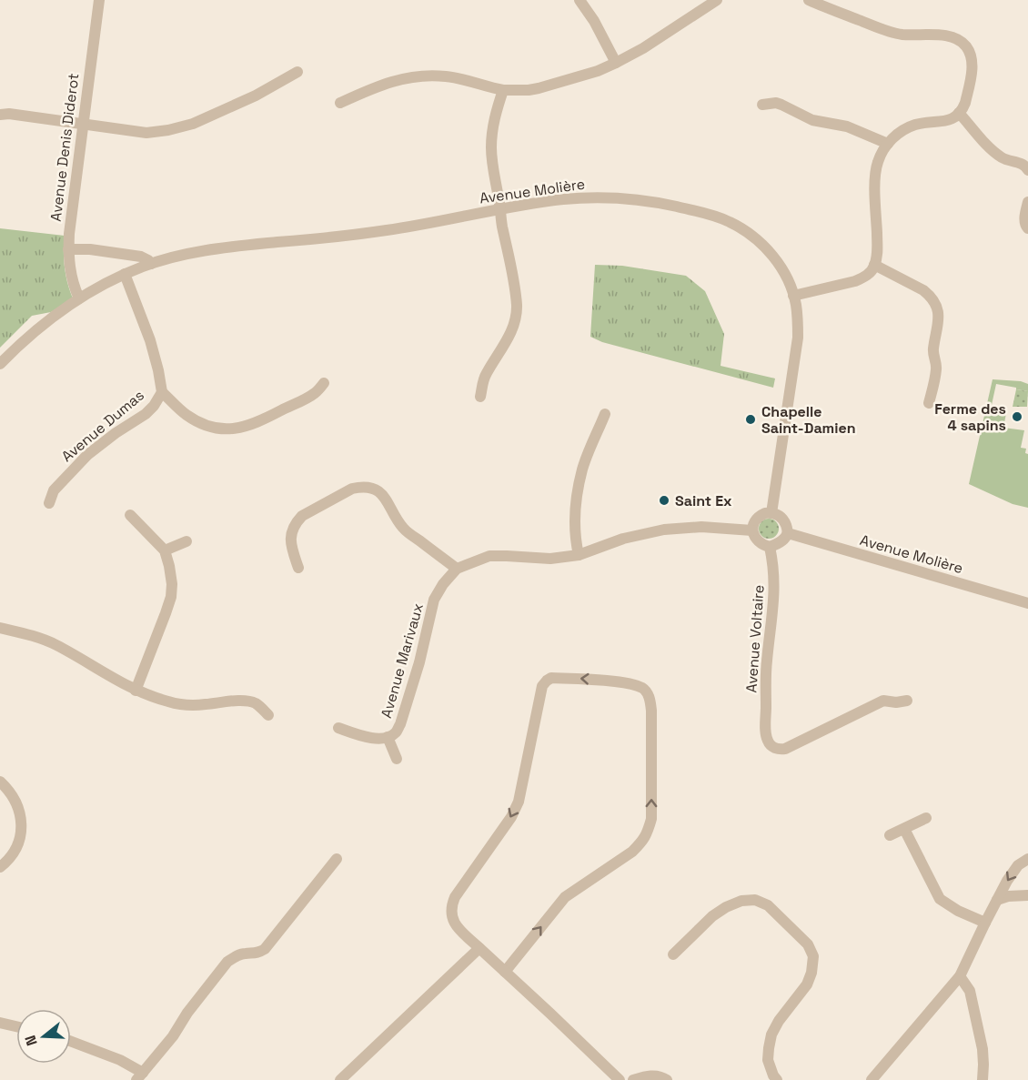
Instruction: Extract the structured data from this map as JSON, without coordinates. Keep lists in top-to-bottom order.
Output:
{
  "streets": {
    "street": [
      "Avenue Denis Diderot",
      "Avenue Molière",
      "Avenue Dumas",
      "Avenue Voltaire",
      "Avenue Marivaux"
    ]
  },
  "crossings": [
    ["Avenue Denis Diderot", "Avenue Molière"],
    ["Avenue Molière", "Avenue Dumas"],
    ["Avenue Molière", "Avenue Voltaire"],
    ["Avenue Molière", "Avenue Marivaux"],
    ["Avenue Voltaire", "Avenue Marivaux"]
  ],
  "places": ["Ferme des 4 sapins", "Chapelle Saint-Damien", "Saint Ex"],
  "north": "left"
}
